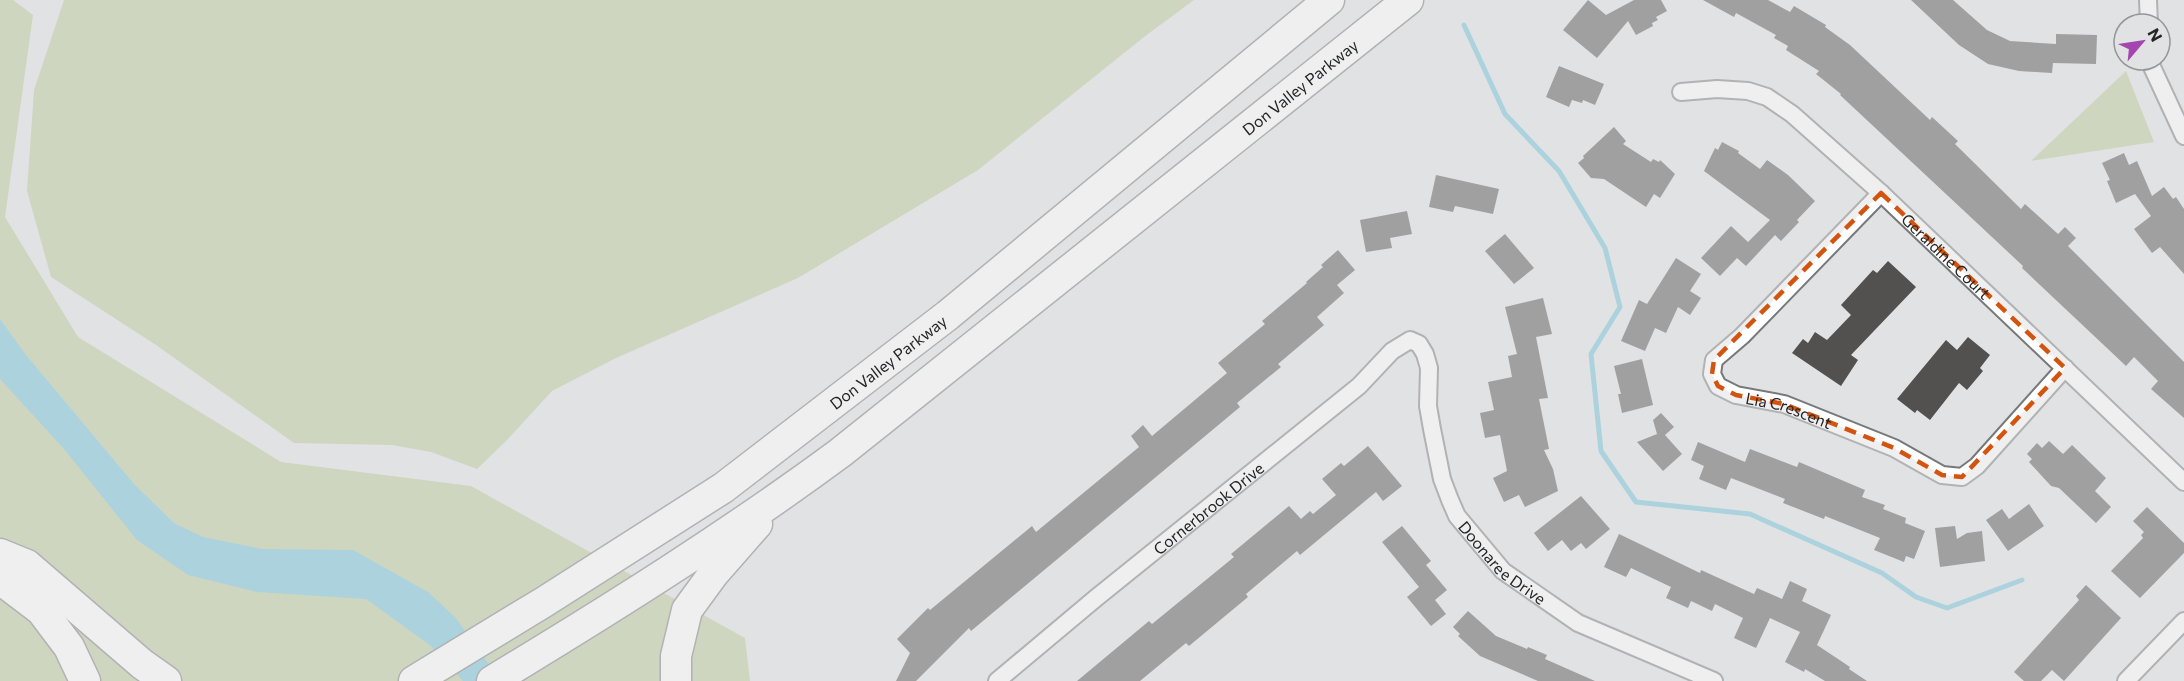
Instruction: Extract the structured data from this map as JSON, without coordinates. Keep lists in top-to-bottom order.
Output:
{
  "streets": {
    "highway": ["Don Valley Parkway"],
    "street": [
      "Geraldine Court",
      "Lia Crescent",
      "Cornerbrook Drive",
      "Doonaree Drive"
    ]
  },
  "crossings": [
    ["Geraldine Court", "Lia Crescent"],
    ["Cornerbrook Drive", "Doonaree Drive"]
  ],
  "north": "top right"
}
